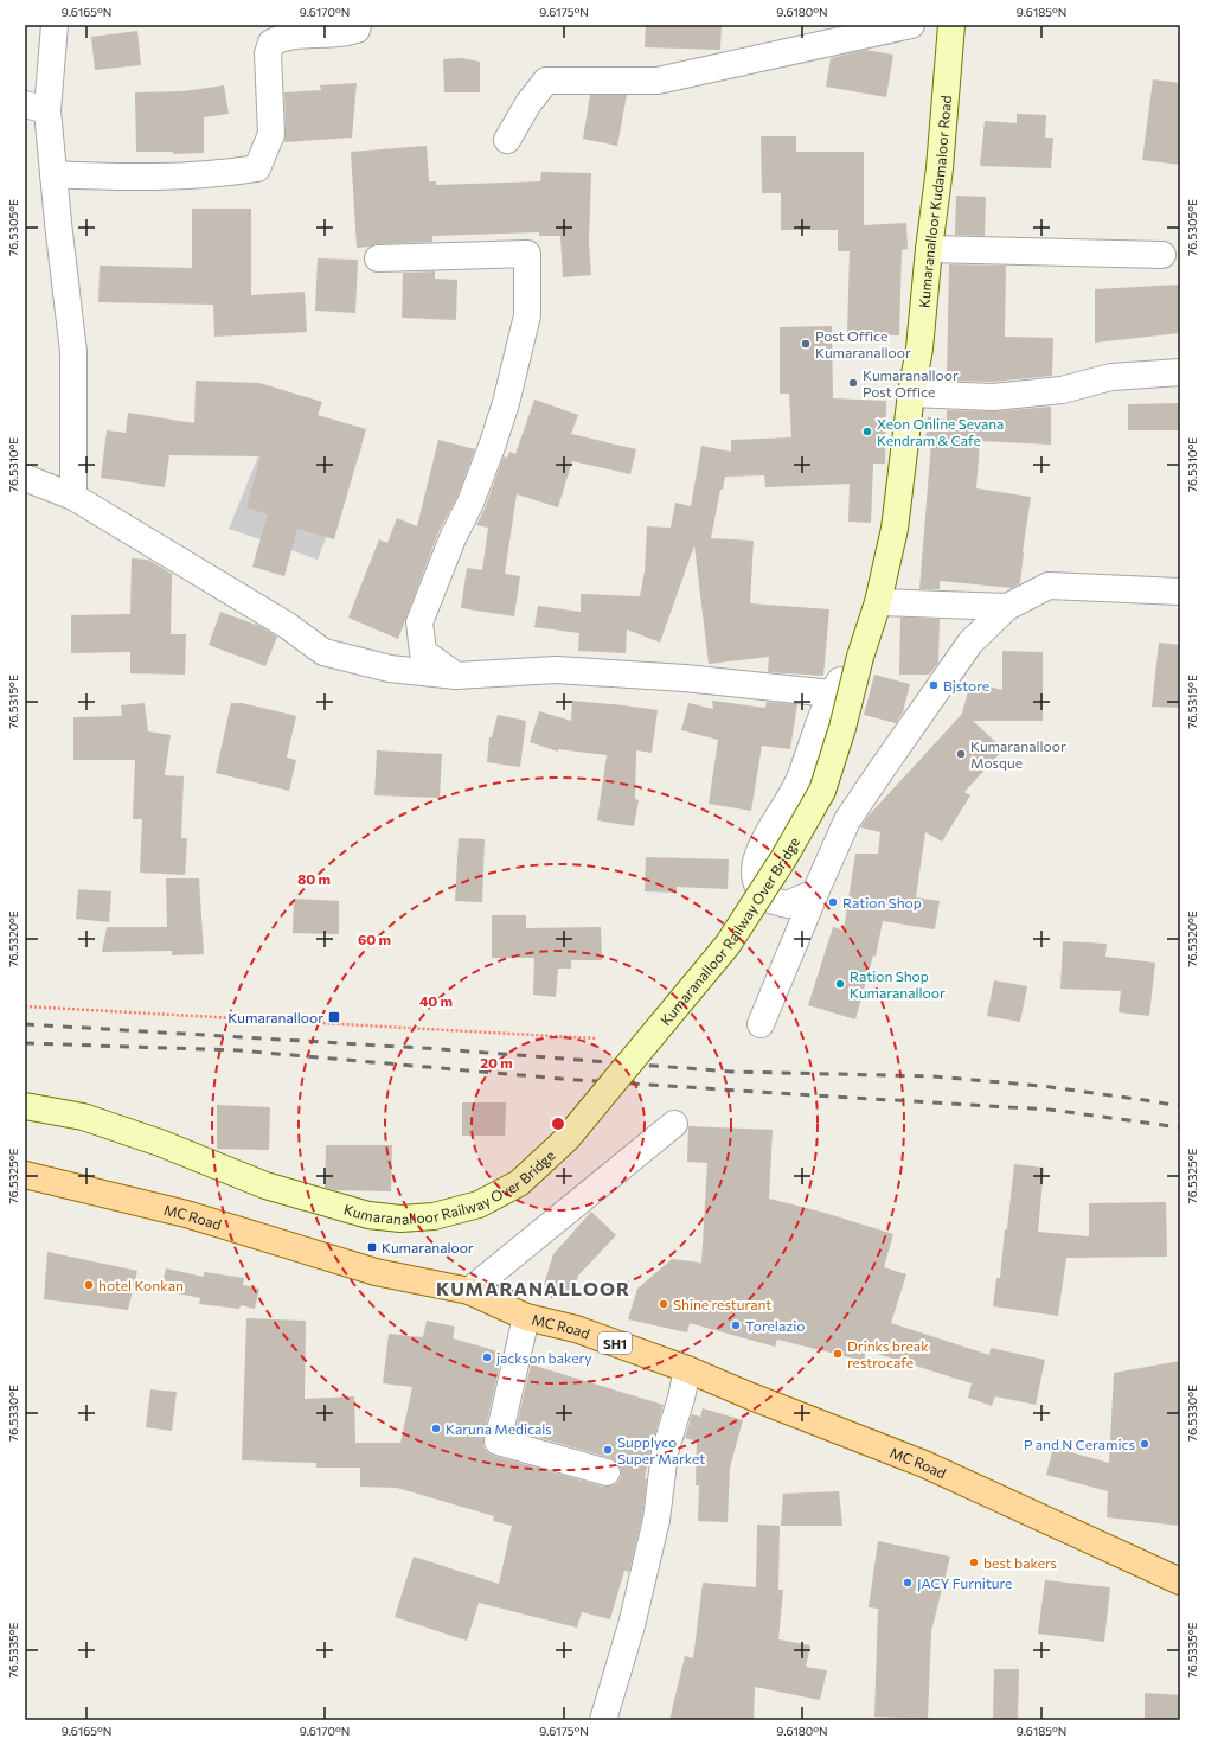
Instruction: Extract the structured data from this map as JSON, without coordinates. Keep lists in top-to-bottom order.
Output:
{
  "streets": {
    "main road": [
      "Kumaranalloor Kudamaloor Road",
      "Kumaranalloor Railway Over Bridge",
      "MC Road",
      "SH1"
    ]
  },
  "crossings": [
    ["Kumaranalloor Kudamaloor Road", "Kumaranalloor Railway Over Bridge"]
  ],
  "districts": ["KUMARANALLOOR"],
  "places": {
    "other": [
      "Post Office Kumaranalloor",
      "Kumaranalloor Post Office",
      "Xeon Online Sevana Kendram & Cafe",
      "Bjstore",
      "Kumaranalloor Mosque",
      "Ration Shop",
      "Ration Shop Kumaranalloor",
      "hotel Konkan",
      "Shine resturant",
      "Torelazio",
      "Drinks break restrocafe",
      "jackson bakery",
      "Karuna Medicals",
      "P and N Ceramics",
      "Supplyco Super Market",
      "best bakers",
      "JACY Furniture"
    ],
    "transit": ["Kumaranalloor", "Kumaranaloor"]
  },
  "coordinates": [
    "9.6165°N",
    "9.6170°N",
    "9.6175°N",
    "9.6180°N",
    "9.6185°N",
    "76.5305°E",
    "76.5310°E",
    "76.5315°E",
    "76.5320°E",
    "76.5325°E",
    "76.5330°E",
    "76.5335°E"
  ],
  "rings": [
    "80 m",
    "60 m",
    "40 m",
    "20 m"
  ]
}
